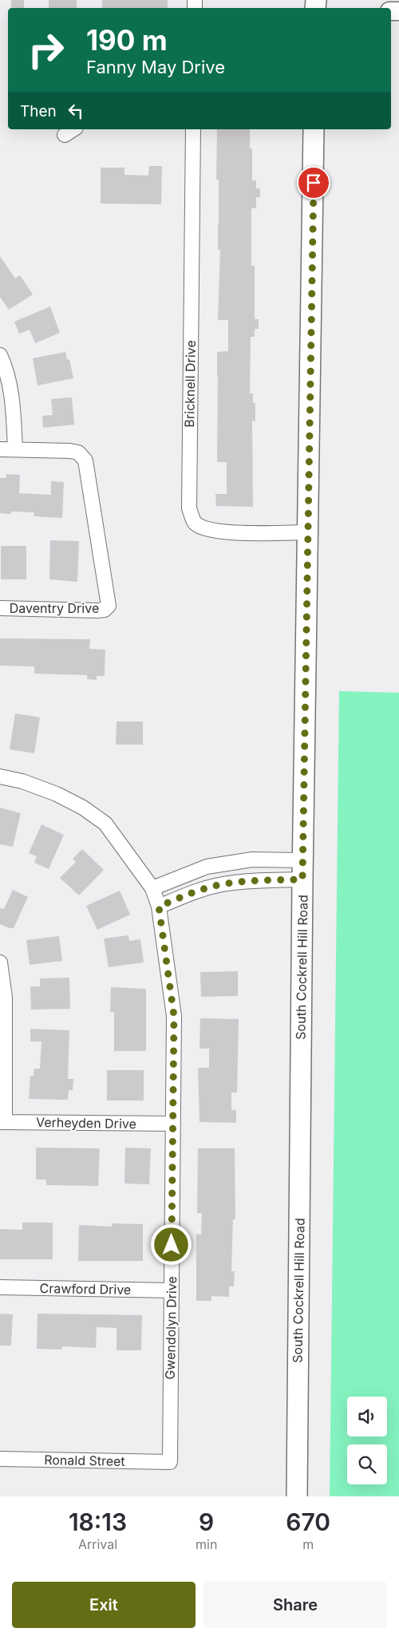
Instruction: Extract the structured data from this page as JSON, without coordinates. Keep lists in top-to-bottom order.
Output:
{
  "streets": {
    "main road": ["South Cockrell Hill Road"],
    "street": [
      "Bricknell Drive",
      "Daventry Drive",
      "Verheyden Drive",
      "Crawford Drive",
      "Gwendolyn Drive",
      "Ronald Street"
    ]
  },
  "crossings": [
    ["Bricknell Drive", "South Cockrell Hill Road"],
    ["Verheyden Drive", "Gwendolyn Drive"],
    ["Crawford Drive", "Gwendolyn Drive"],
    ["Gwendolyn Drive", "Ronald Street"]
  ],
  "page": {
    "turn": ["190 m", "Fanny May Drive"],
    "then": "Then",
    "eta": [
      "18:13",
      "Arrival",
      "9",
      "min",
      "670",
      "m"
    ],
    "buttons": ["Exit", "Share"]
  }
}
